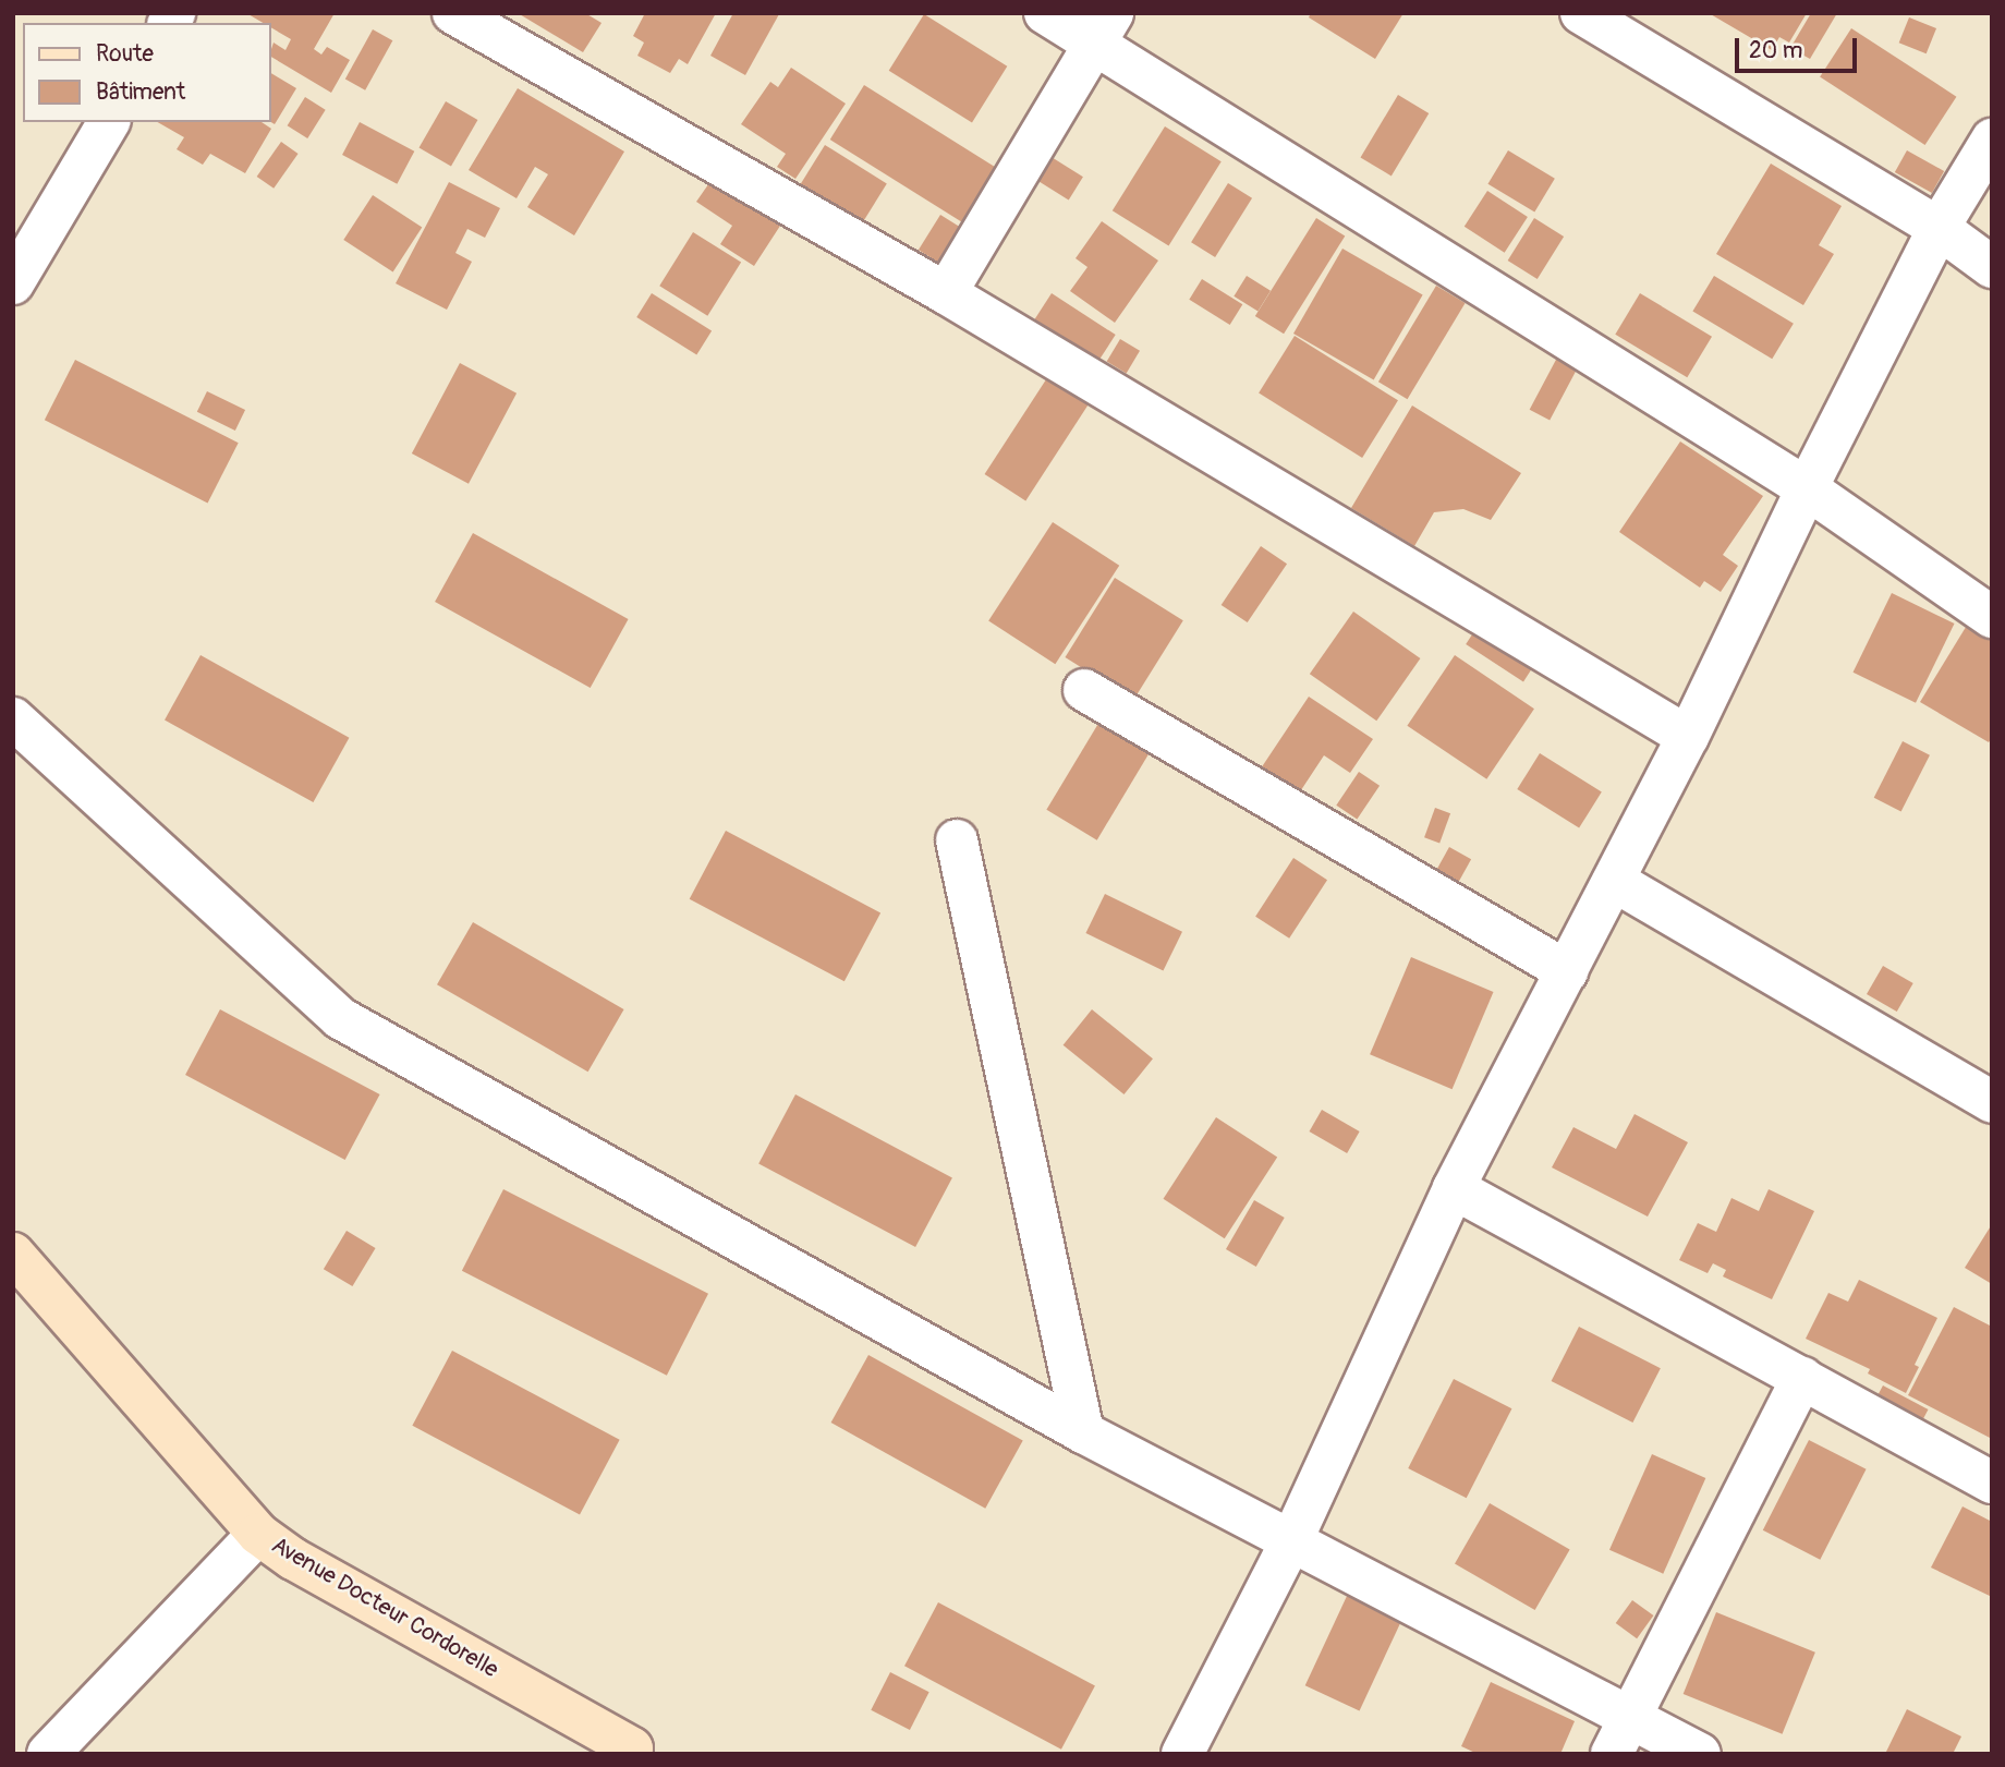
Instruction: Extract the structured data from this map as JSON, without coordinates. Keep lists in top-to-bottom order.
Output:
{
  "streets": {
    "street": ["Avenue Docteur Cordorelle"]
  },
  "legend": ["Route", "Bâtiment"],
  "scale_bar": "20 m"
}
